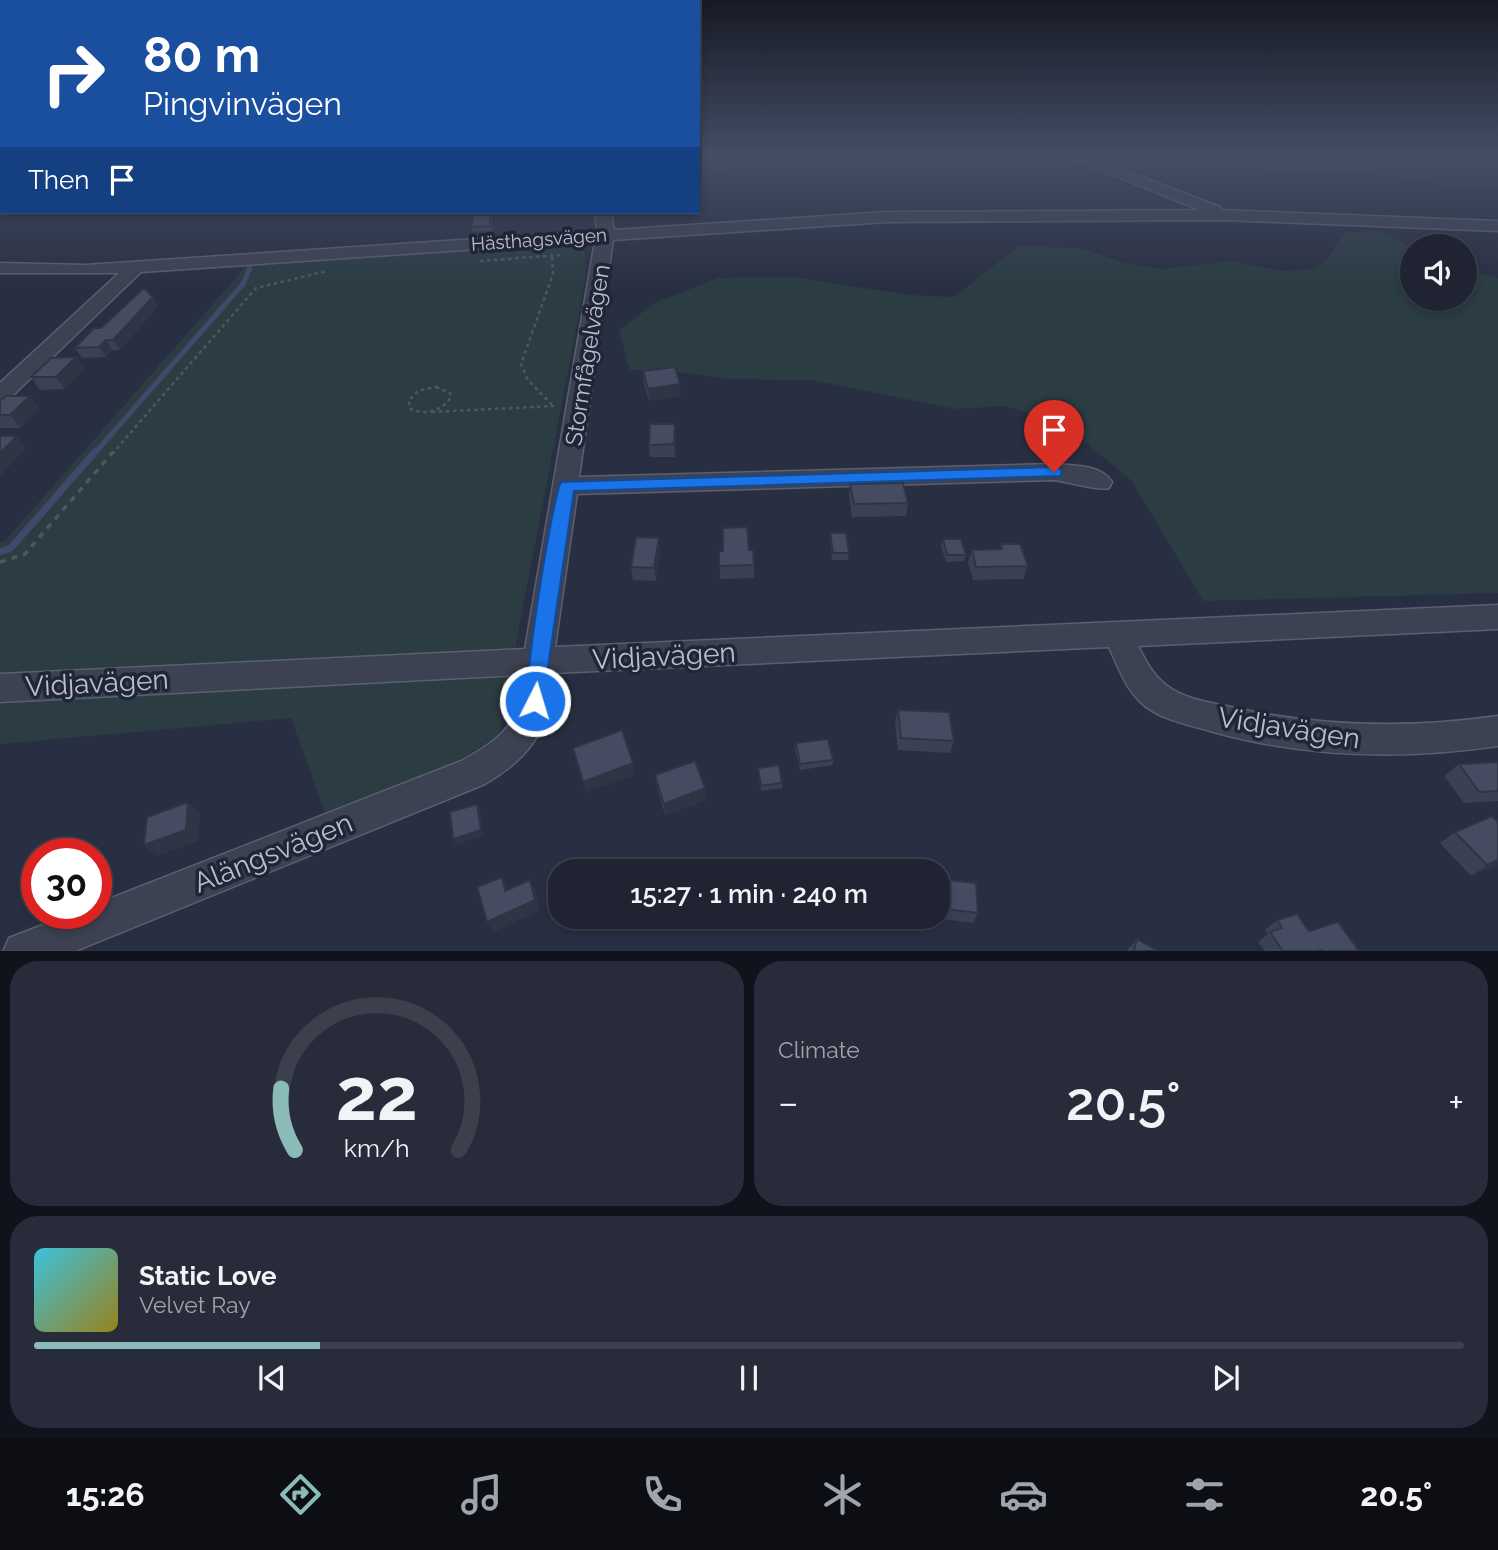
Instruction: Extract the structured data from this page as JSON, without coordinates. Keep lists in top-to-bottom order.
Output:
{
  "streets": {
    "street": [
      "Hästhagsvägen",
      "Stormfågelvägen",
      "Vidjavägen",
      "Alängsvägen"
    ]
  },
  "crossings": [
    ["Hästhagsvägen", "Stormfågelvägen"],
    ["Stormfågelvägen", "Vidjavägen"],
    ["Stormfågelvägen", "Alängsvägen"]
  ],
  "page": {
    "turn": ["80 m", "Pingvinvägen"],
    "then": "Then",
    "limit": "30",
    "trip": "15:27 · 1 min · 240 m",
    "tile": "Climate",
    "heat": ["−", "20.5°", "+"],
    "song": ["Static Love", "Velvet Ray"],
    "tabs": ["15:26", "20.5°"],
    "gauge": ["22", "km/h"]
  }
}
